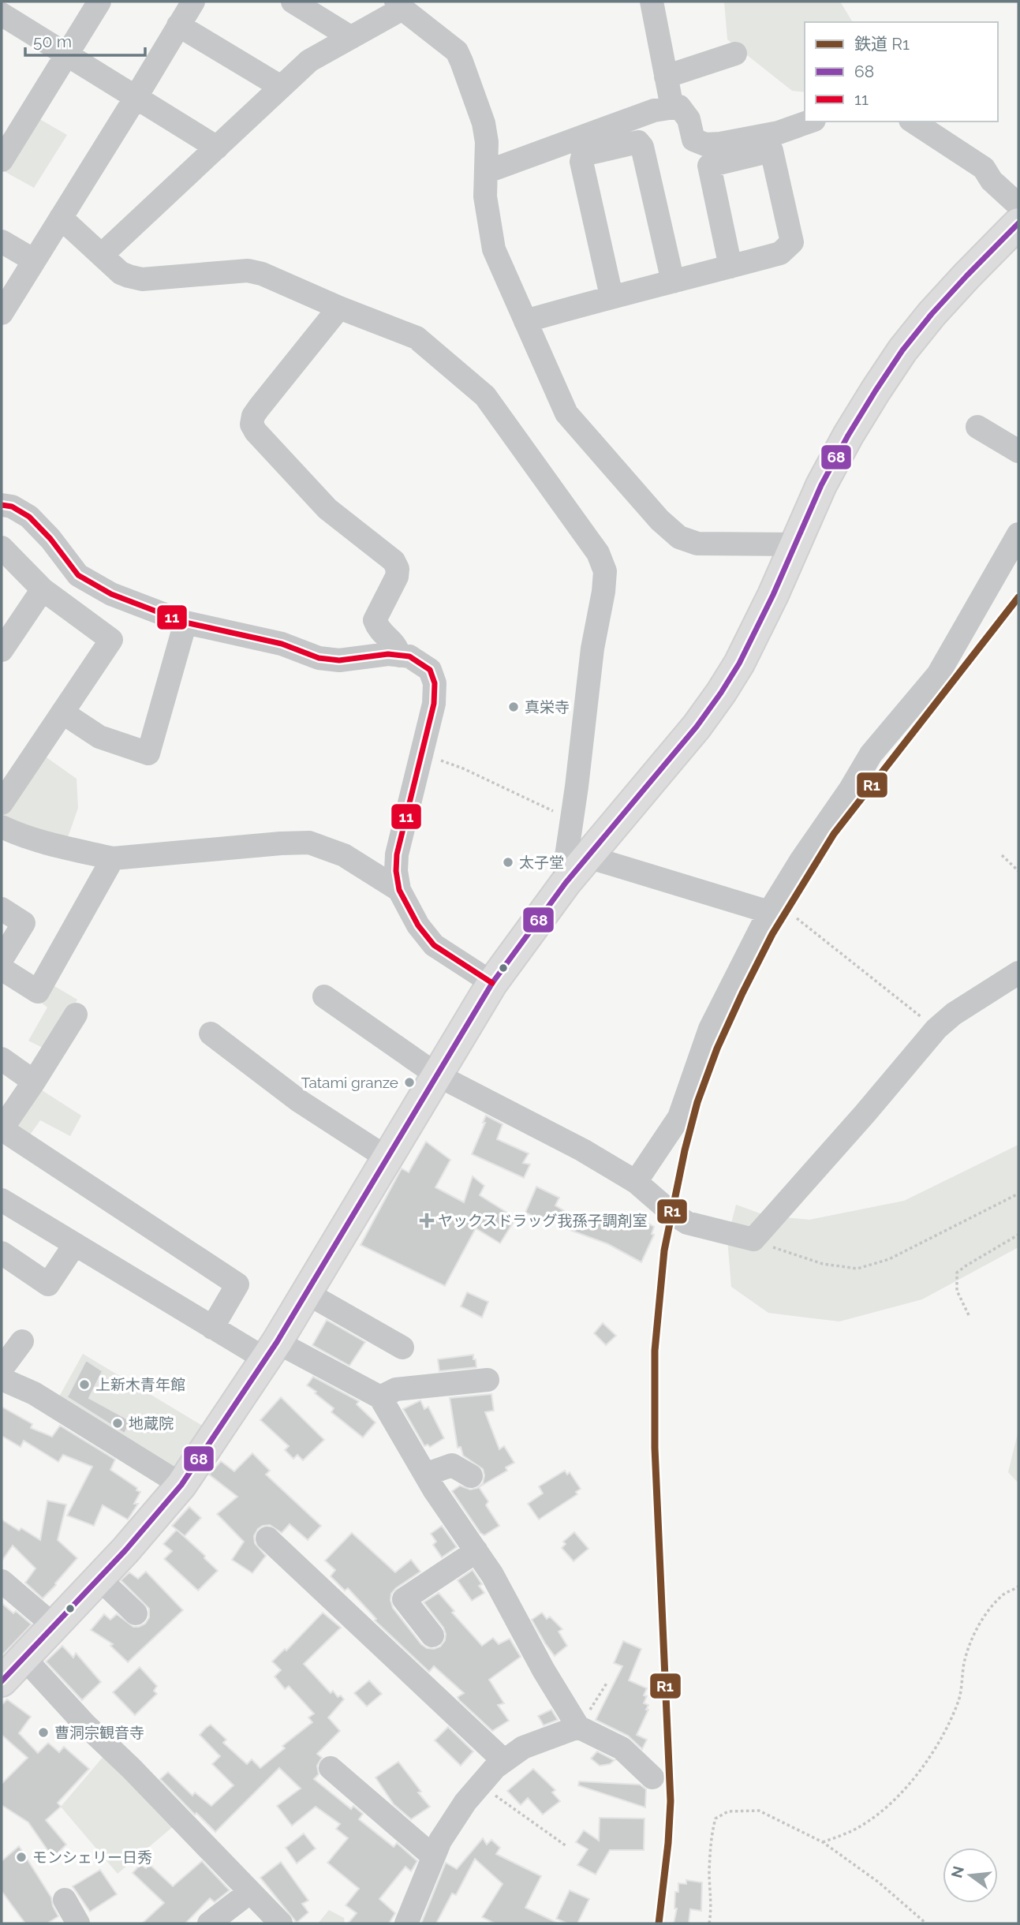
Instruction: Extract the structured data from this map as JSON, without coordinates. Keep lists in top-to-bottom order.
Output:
{
  "places": {
    "other": [
      "真栄寺",
      "太子堂",
      "Tatami granze",
      "上新木青年館",
      "地蔵院",
      "曹洞宗観音寺",
      "モンシェリー日秀"
    ],
    "health": ["ヤックスドラッグ我孫子調剤室"]
  },
  "lines": ["transit line 68", "transit line 11", "rail line R1"],
  "legend": ["鉄道 R1", "68", "11"],
  "scale_bar": "50 m",
  "north": "left"
}
